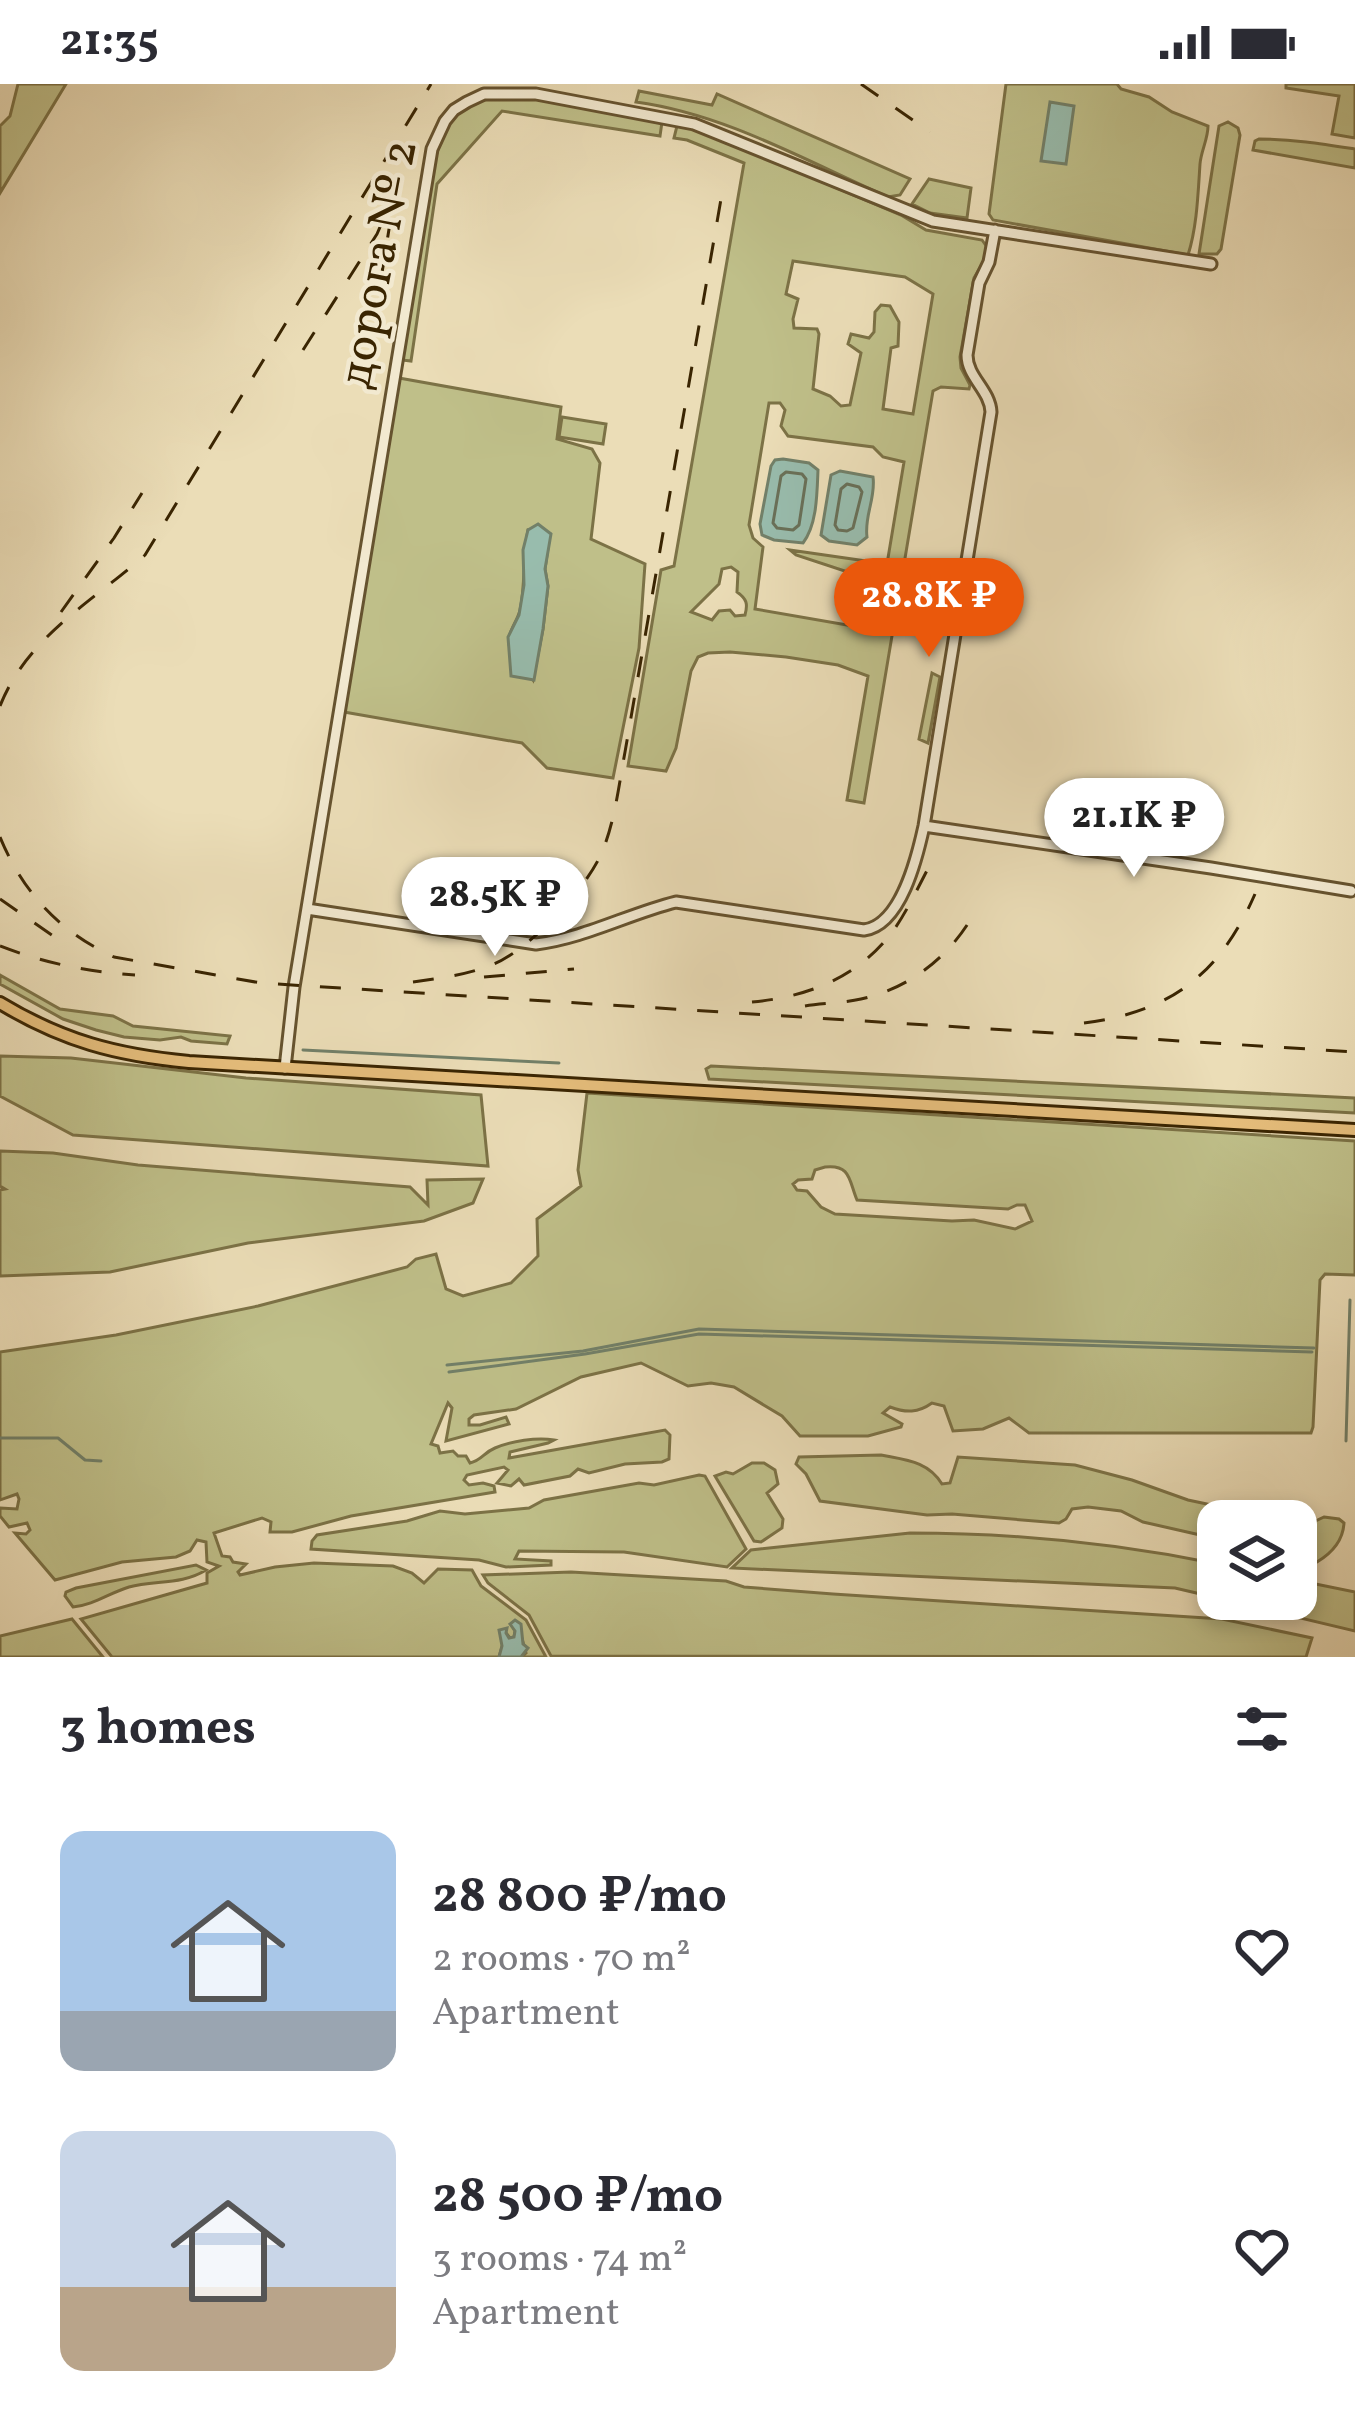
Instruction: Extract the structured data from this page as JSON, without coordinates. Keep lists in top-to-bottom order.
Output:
{
  "streets": {
    "street": ["дорога № 2"]
  },
  "page": {
    "status": "21:35",
    "price": ["28.8K ₽", "21.1K ₽", "28.5K ₽"],
    "heading": "3 homes",
    "list": [
      {
        "name": "28 800 ₽/mo",
        "note": "2 rooms · 70 m² · Apartment"
      },
      {
        "name": "28 500 ₽/mo",
        "note": "3 rooms · 74 m² · Apartment"
      }
    ]
  }
}
